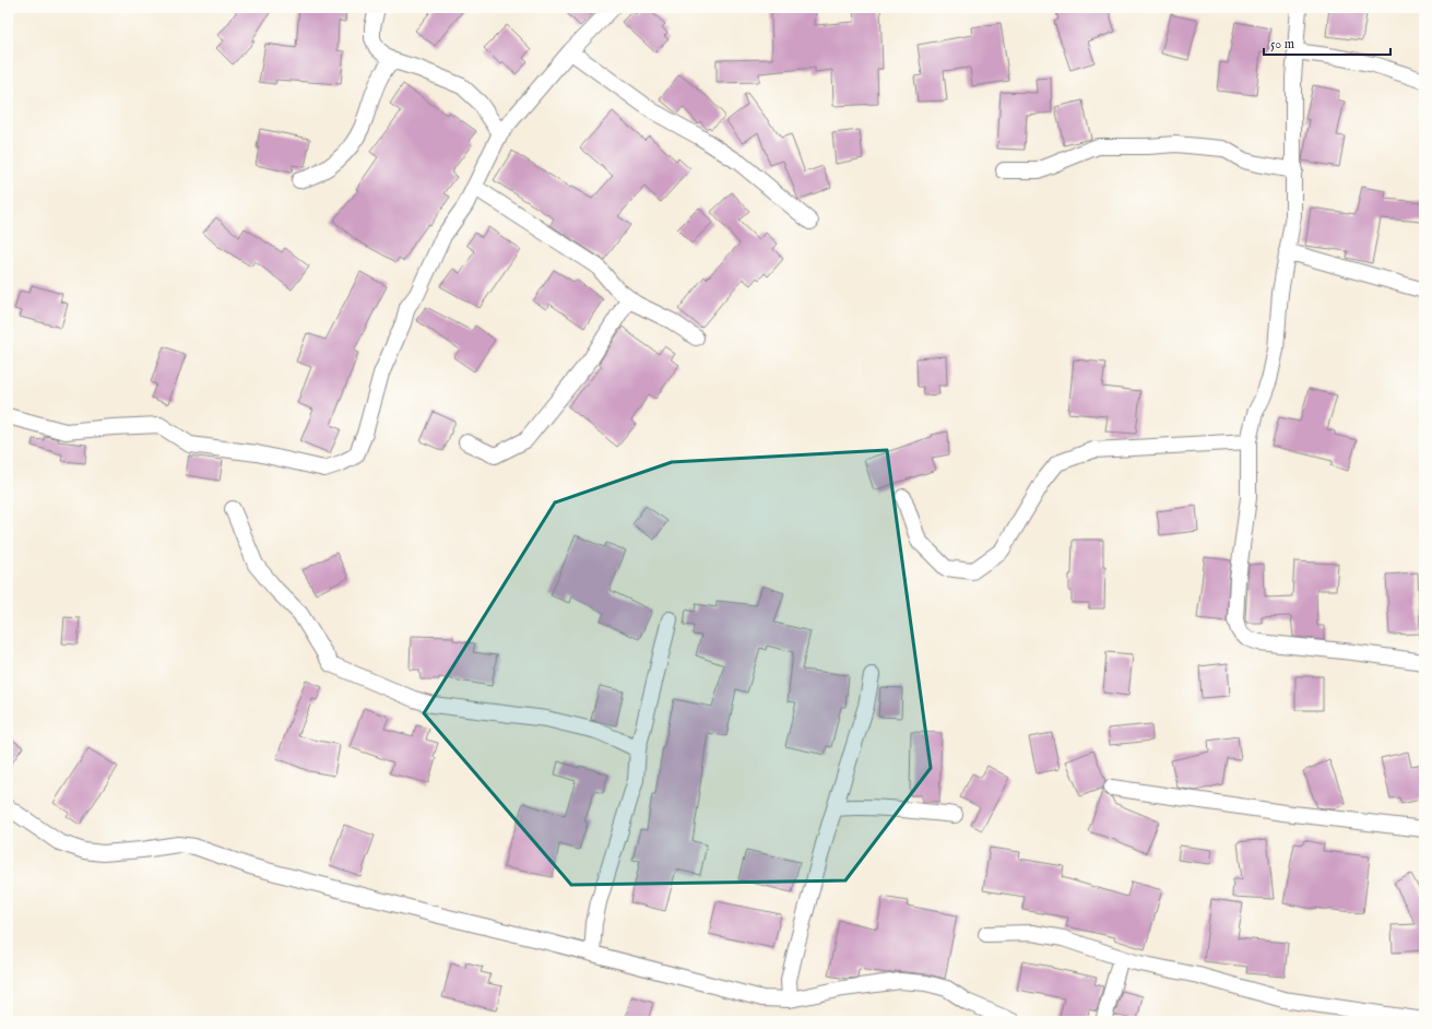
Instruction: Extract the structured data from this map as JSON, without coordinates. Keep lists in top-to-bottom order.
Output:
{
  "scale_bar": "50 m"
}
